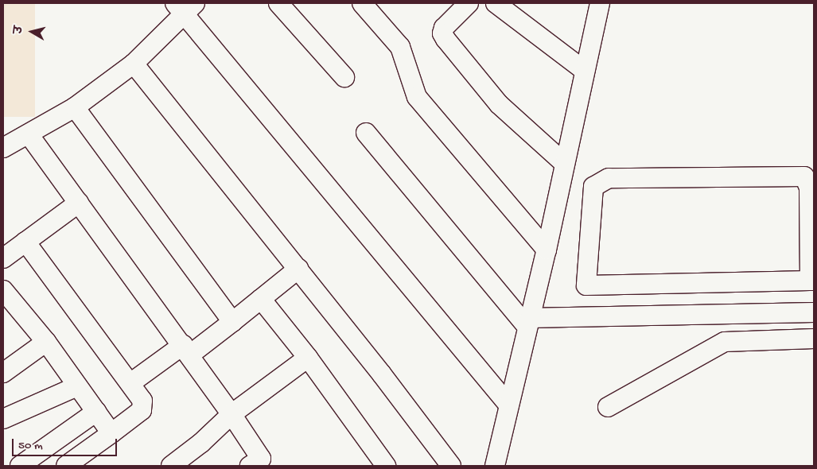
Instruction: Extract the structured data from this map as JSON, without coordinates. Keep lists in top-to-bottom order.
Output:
{
  "scale_bar": "50 m",
  "north": "left"
}
